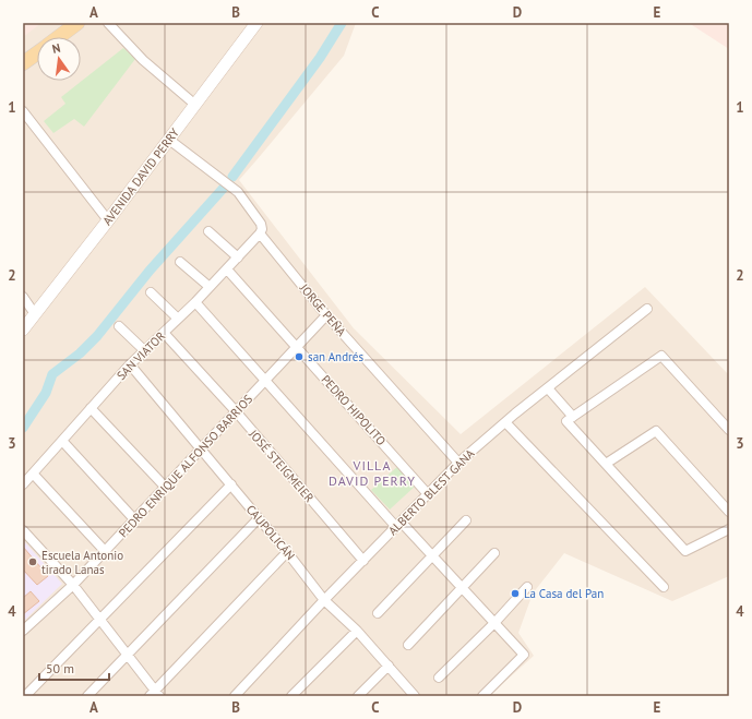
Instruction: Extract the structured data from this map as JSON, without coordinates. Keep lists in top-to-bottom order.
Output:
{
  "streets": {
    "main road": ["AVENIDA DAVID PERRY"],
    "street": [
      "JORGE PEÑA",
      "SAN VIATOR",
      "PEDRO HIPOLITO",
      "PEDRO ENRIQUE ALFONSO BARRIOS",
      "JOSÉ STEIGMEIER",
      "ALBERTO BLEST GANA",
      "CAUPOLICÁN"
    ]
  },
  "crossings": [
    ["AVENIDA DAVID PERRY", "JORGE PEÑA"],
    ["JORGE PEÑA", "SAN VIATOR"],
    ["JORGE PEÑA", "PEDRO ENRIQUE ALFONSO BARRIOS"],
    ["JORGE PEÑA", "ALBERTO BLEST GANA"],
    ["SAN VIATOR", "PEDRO HIPOLITO"],
    ["SAN VIATOR", "JOSÉ STEIGMEIER"],
    ["SAN VIATOR", "CAUPOLICÁN"],
    ["PEDRO HIPOLITO", "PEDRO ENRIQUE ALFONSO BARRIOS"],
    ["PEDRO HIPOLITO", "ALBERTO BLEST GANA"],
    ["PEDRO ENRIQUE ALFONSO BARRIOS", "JOSÉ STEIGMEIER"],
    ["PEDRO ENRIQUE ALFONSO BARRIOS", "CAUPOLICÁN"],
    ["JOSÉ STEIGMEIER", "ALBERTO BLEST GANA"],
    ["ALBERTO BLEST GANA", "CAUPOLICÁN"]
  ],
  "districts": ["VILLA DAVID PERRY"],
  "places": ["san Andrés", "Escuela Antonio tirado Lanas", "La Casa del Pan"],
  "scale_bar": "50 m",
  "north": "top",
  "grid": {
    "columns": [
      "A",
      "B",
      "C",
      "D",
      "E"
    ],
    "rows": [
      "1",
      "2",
      "3",
      "4"
    ]
  }
}
